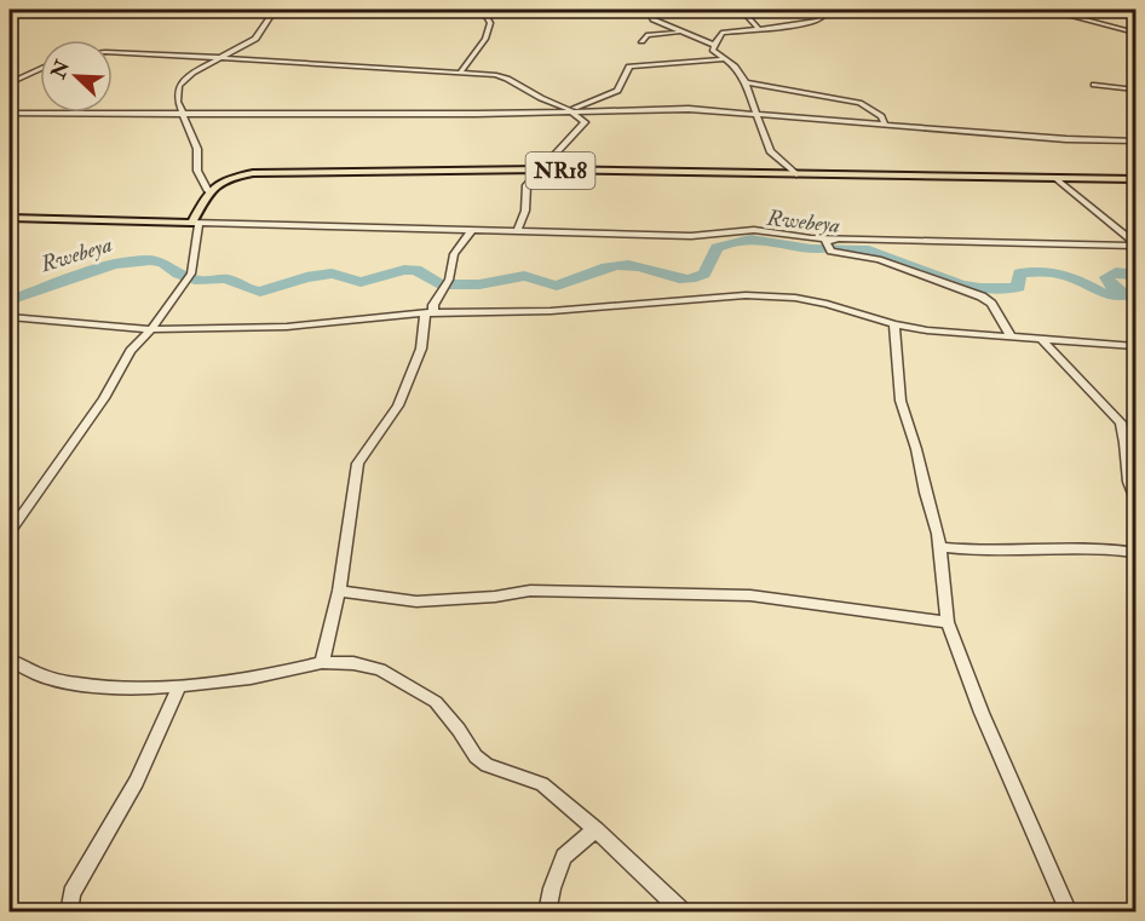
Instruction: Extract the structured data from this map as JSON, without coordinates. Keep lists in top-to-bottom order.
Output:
{
  "streets": {
    "main road": ["NR18"]
  },
  "water": ["Rwebeya"],
  "north": "top left"
}
